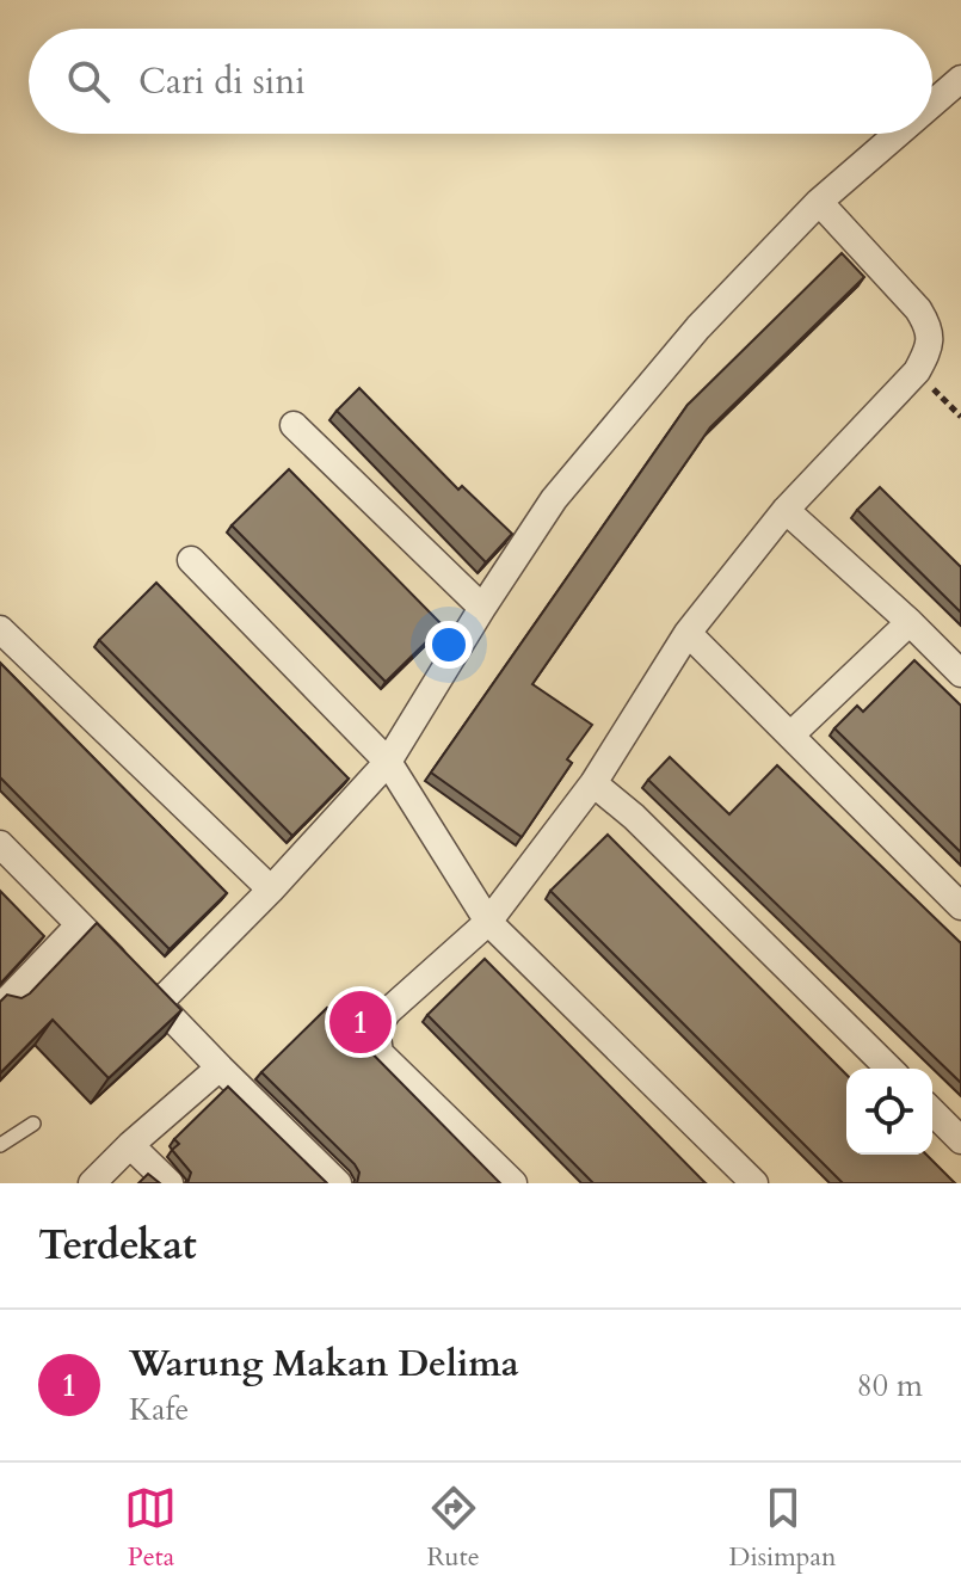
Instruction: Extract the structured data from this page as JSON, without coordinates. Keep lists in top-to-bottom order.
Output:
{
  "page": {
    "search": "Cari di sini",
    "pins": "1",
    "heading": "Terdekat",
    "list": [
      {
        "mark": "1",
        "name": "Warung Makan Delima",
        "note": "Kafe",
        "value": "80 m"
      }
    ],
    "nav": ["Peta", "Rute", "Disimpan"]
  }
}
